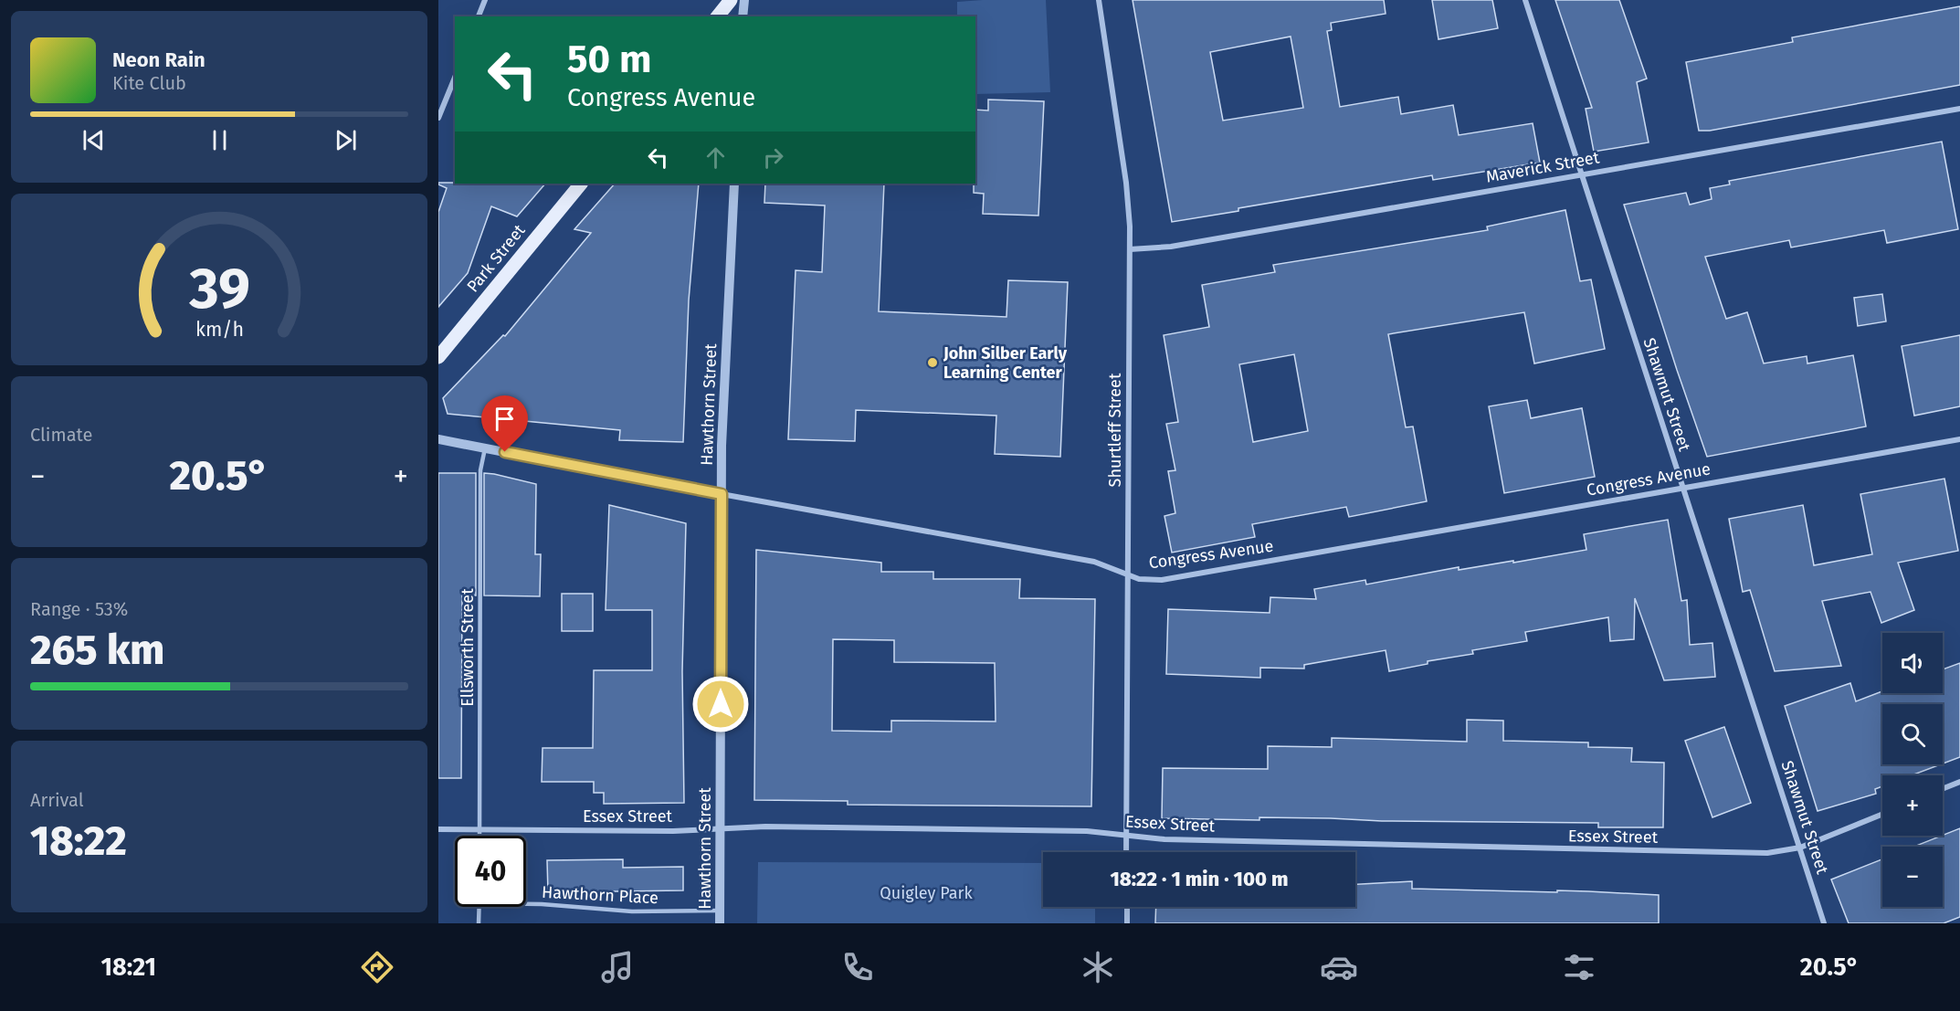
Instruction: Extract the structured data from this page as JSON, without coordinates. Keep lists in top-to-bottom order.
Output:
{
  "streets": {
    "main road": ["Park Street"],
    "street": [
      "Maverick Street",
      "Shawmut Street",
      "Hawthorn Street",
      "Shurtleff Street",
      "Congress Avenue",
      "Essex Street"
    ],
    "lane": ["Ellsworth Street", "Hawthorn Place"]
  },
  "crossings": [
    ["Maverick Street", "Shawmut Street"],
    ["Maverick Street", "Shurtleff Street"],
    ["Shawmut Street", "Congress Avenue"],
    ["Shawmut Street", "Essex Street"],
    ["Hawthorn Street", "Congress Avenue"],
    ["Hawthorn Street", "Essex Street"],
    ["Hawthorn Street", "Hawthorn Place"],
    ["Shurtleff Street", "Congress Avenue"],
    ["Shurtleff Street", "Essex Street"],
    ["Congress Avenue", "Ellsworth Street"],
    ["Ellsworth Street", "Essex Street"]
  ],
  "parks": ["Quigley Park"],
  "places": ["John Silber Early Learning Center"],
  "page": {
    "turn": ["50 m", "Congress Avenue"],
    "song": ["Neon Rain", "Kite Club"],
    "tile": [
      "Climate",
      ["Range · 53%", "265 km"],
      ["Arrival", "18:22"]
    ],
    "heat": ["−", "20.5°", "+"],
    "map_buttons": ["+", "−"],
    "limit": "40",
    "trip": "18:22 · 1 min · 100 m",
    "tabs": ["18:21", "20.5°"],
    "gauge": ["39", "km/h"]
  }
}
